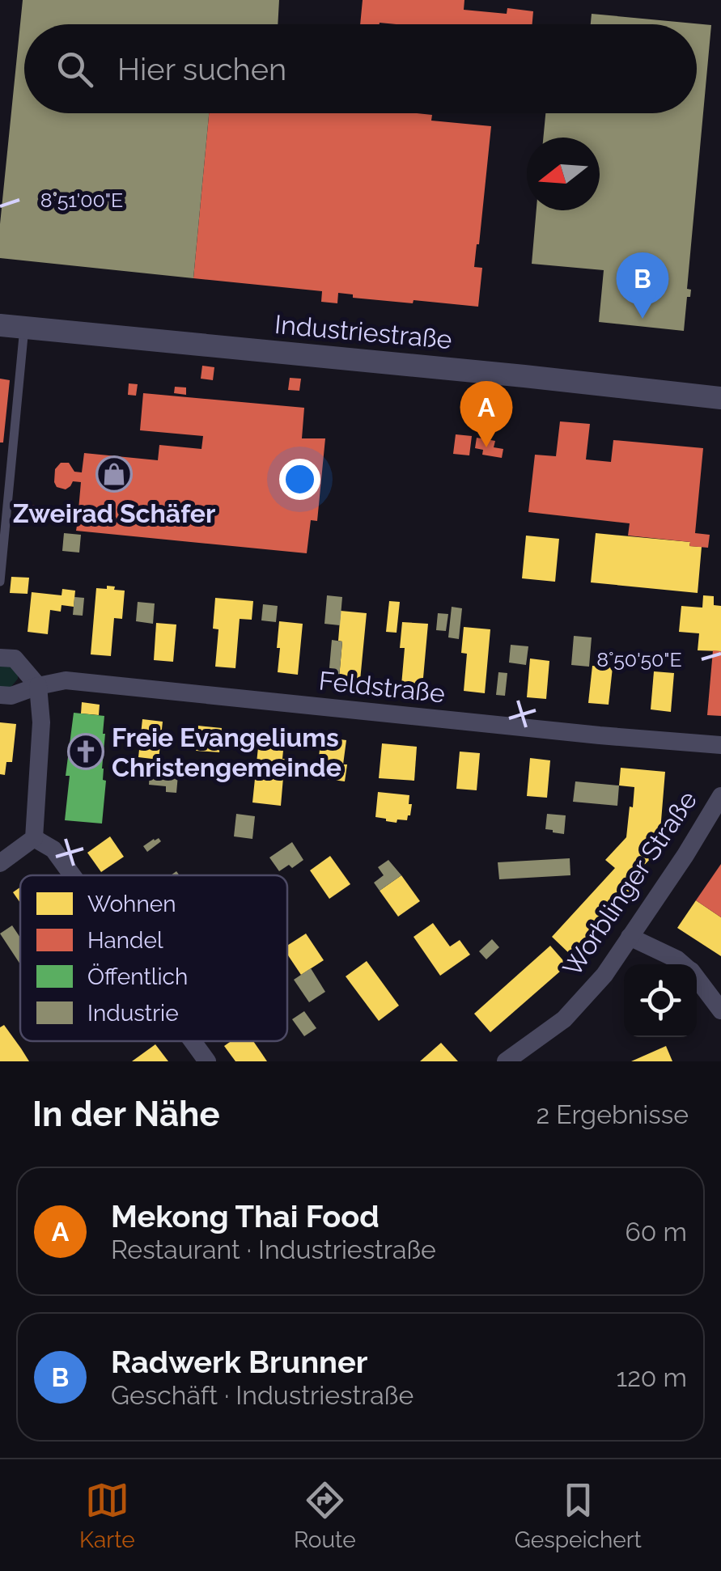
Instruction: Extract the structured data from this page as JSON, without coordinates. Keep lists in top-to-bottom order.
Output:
{
  "streets": {
    "street": ["Industriestraße", "Feldstraße", "Worblinger Straße"]
  },
  "places": {
    "shop": ["Zweirad Schäfer"],
    "church": ["Freie Evangeliums Christengemeinde"]
  },
  "legend": [
    "Wohnen",
    "Handel",
    "Öffentlich",
    "Industrie"
  ],
  "north": "left",
  "page": {
    "search": "Hier suchen",
    "pins": ["B", "A"],
    "heading": ["In der Nähe", "2 Ergebnisse"],
    "list": [
      {
        "mark": "A",
        "name": "Mekong Thai Food",
        "note": "Restaurant · Industriestraße",
        "value": "60 m"
      },
      {
        "mark": "B",
        "name": "Radwerk Brunner",
        "note": "Geschäft · Industriestraße",
        "value": "120 m"
      }
    ],
    "nav": ["Karte", "Route", "Gespeichert"]
  },
  "coordinates": ["8°51'00\"E", "8°50'50\"E"]
}
